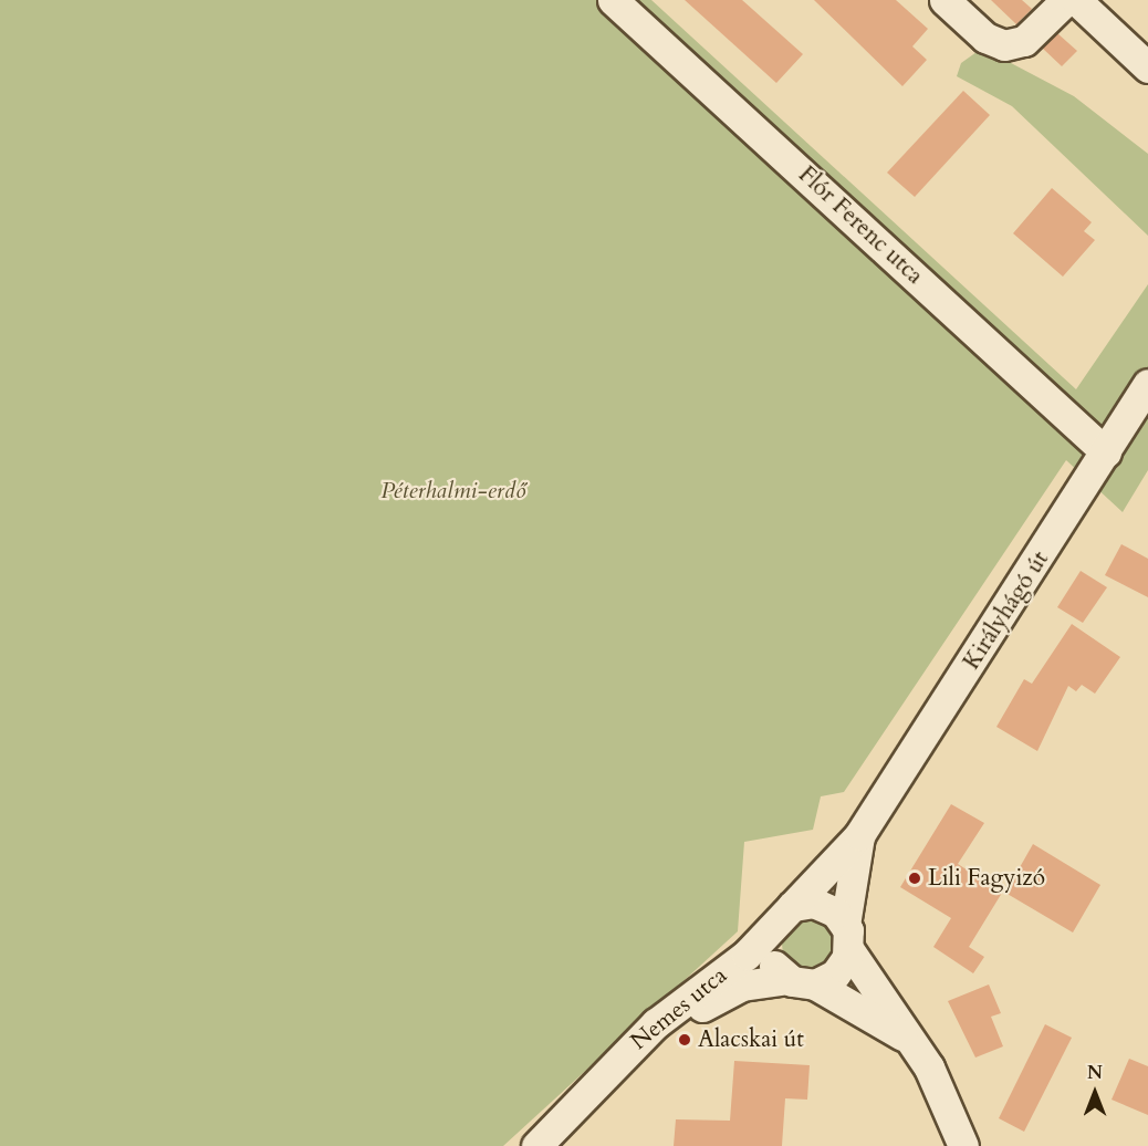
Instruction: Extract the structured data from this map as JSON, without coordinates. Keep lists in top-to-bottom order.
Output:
{
  "streets": {
    "street": ["Flór Ferenc utca", "Királyhágó út", "Nemes utca"]
  },
  "crossings": [
    ["Flór Ferenc utca", "Királyhágó út"],
    ["Királyhágó út", "Nemes utca"]
  ],
  "parks": ["Péterhalmi-erdő"],
  "places": ["Lili Fagyizó", "Alacskai út"],
  "north": "top"
}
